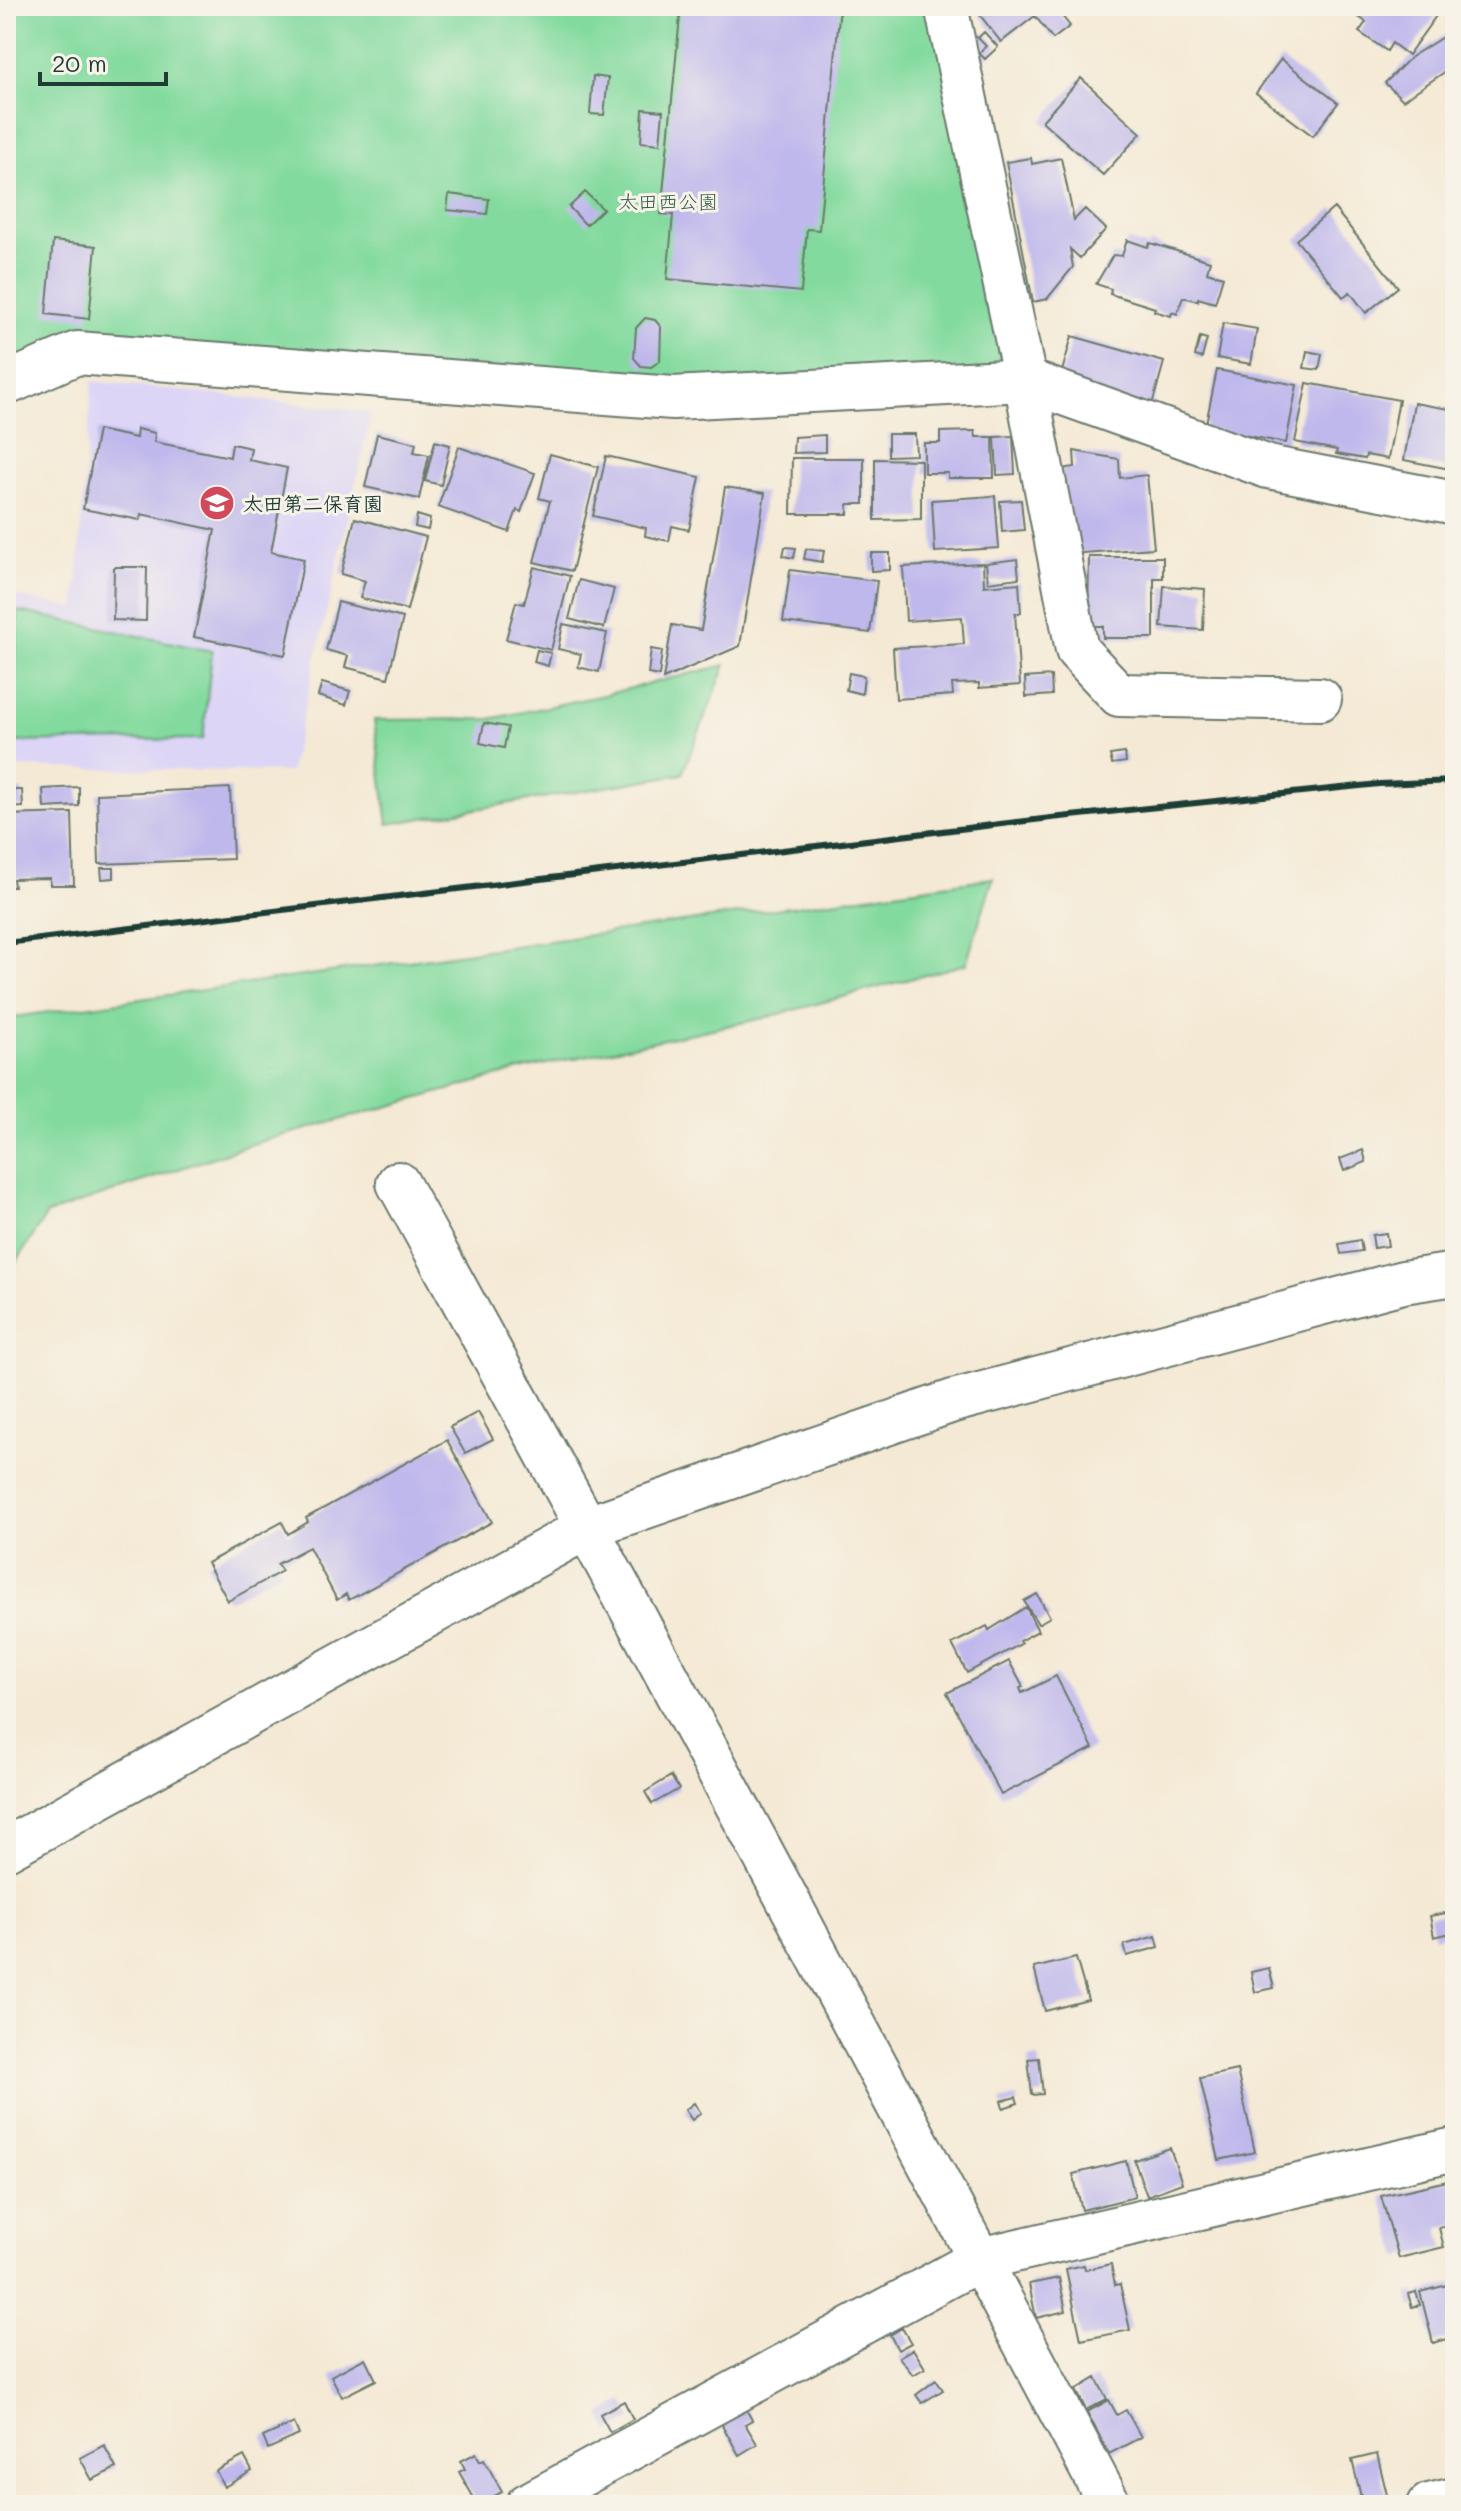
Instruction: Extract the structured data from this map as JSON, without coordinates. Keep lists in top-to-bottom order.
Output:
{
  "parks": ["太田西公園"],
  "places": {
    "school or university": ["太田第二保育園"]
  },
  "scale_bar": "20 m"
}
